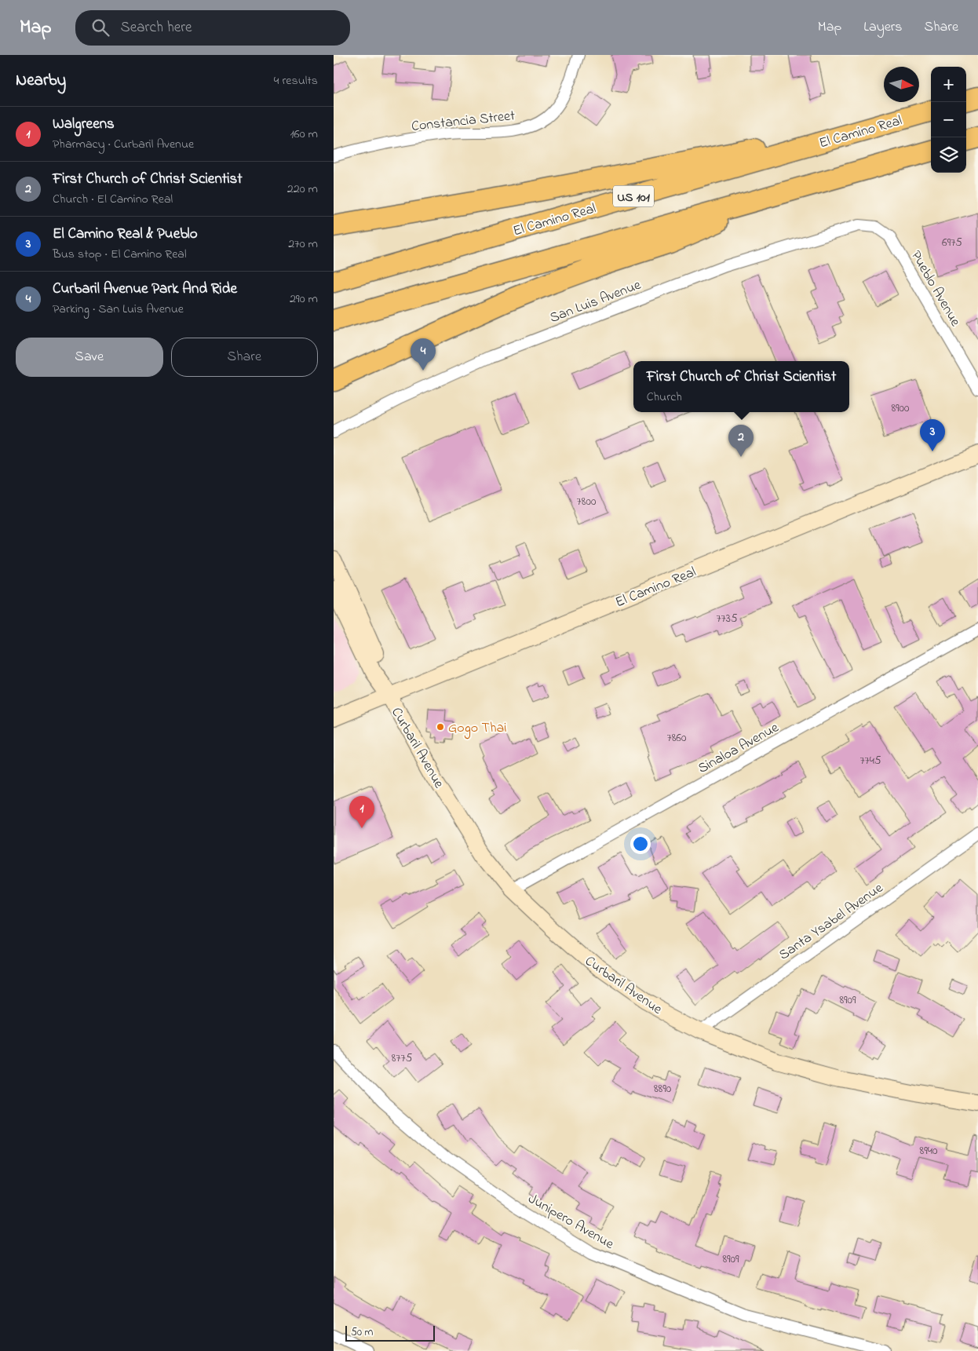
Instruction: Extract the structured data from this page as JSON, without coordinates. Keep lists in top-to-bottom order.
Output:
{
  "streets": {
    "highway": ["El Camino Real", "US 101"],
    "main road": ["Curbaril Avenue"],
    "street": [
      "Constancia Street",
      "Pueblo Avenue",
      "San Luis Avenue",
      "Sinaloa Avenue",
      "Santa Ysabel Avenue",
      "Junipero Avenue"
    ]
  },
  "crossings": [
    ["El Camino Real", "Curbaril Avenue"],
    ["Pueblo Avenue", "San Luis Avenue"],
    ["Curbaril Avenue", "Sinaloa Avenue"],
    ["Curbaril Avenue", "Santa Ysabel Avenue"]
  ],
  "places": ["Gogo Thai"],
  "house_numbers": [
    "6975",
    "8900",
    "7800",
    "7735",
    "7860",
    "7745",
    "8909",
    "8775",
    "8890",
    "8940",
    "8909"
  ],
  "scale_bar": "50 m",
  "north": "right",
  "page": {
    "header": "Map",
    "search": "Search here",
    "nav": ["Map", "Layers", "Share"],
    "heading": ["Nearby", "4 results"],
    "map_buttons": ["+", "−"],
    "list": [
      {
        "mark": "1",
        "name": "Walgreens",
        "note": "Pharmacy · Curbaril Avenue",
        "value": "160 m"
      },
      {
        "mark": "2",
        "name": "First Church of Christ Scientist",
        "note": "Church · El Camino Real",
        "value": "220 m"
      },
      {
        "mark": "3",
        "name": "El Camino Real & Pueblo",
        "note": "Bus stop · El Camino Real",
        "value": "270 m"
      },
      {
        "mark": "4",
        "name": "Curbaril Avenue Park And Ride",
        "note": "Parking · San Luis Avenue",
        "value": "290 m"
      }
    ],
    "buttons": ["Save", "Share"],
    "pins": [
      "4",
      "3",
      "2",
      "1"
    ],
    "popup": ["First Church of Christ Scientist", "Church"],
    "scale": "50 m"
  }
}
